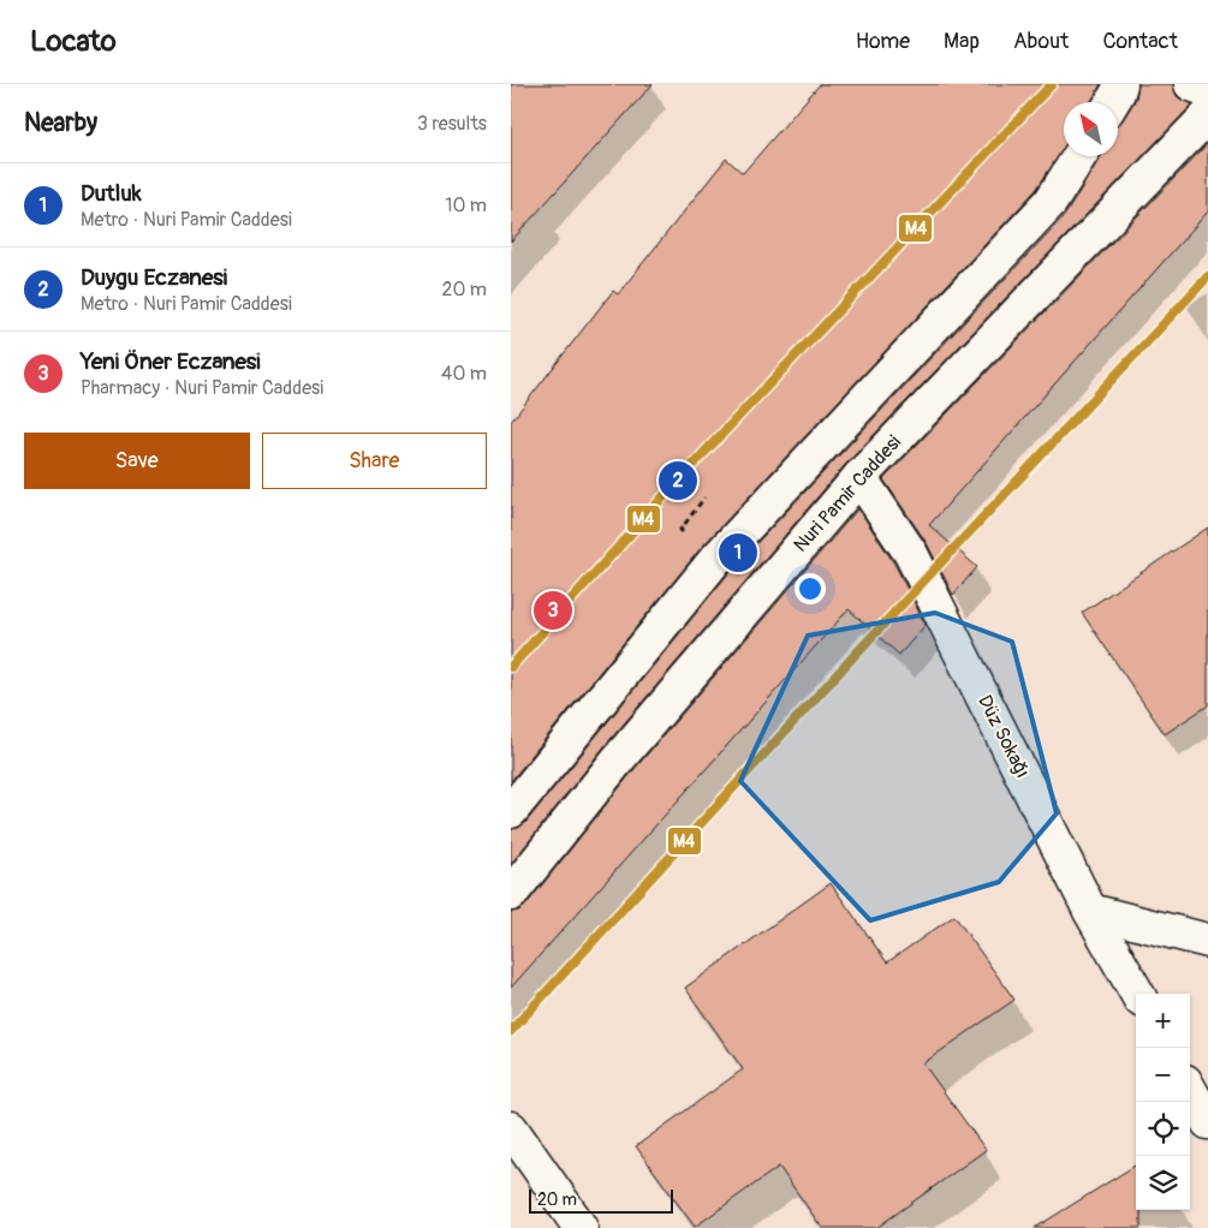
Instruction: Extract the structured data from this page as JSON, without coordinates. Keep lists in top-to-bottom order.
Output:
{
  "streets": {
    "main road": ["Nuri Pamir Caddesi", "Düz Sokağı"]
  },
  "crossings": [
    ["Nuri Pamir Caddesi", "Düz Sokağı"]
  ],
  "lines": ["transit line M4"],
  "scale_bar": "20 m",
  "north": "top left",
  "page": {
    "header": "Locato",
    "nav": [
      "Home",
      "Map",
      "About",
      "Contact"
    ],
    "heading": ["Nearby", "3 results"],
    "list": [
      {
        "mark": "1",
        "name": "Dutluk",
        "note": "Metro · Nuri Pamir Caddesi",
        "value": "10 m"
      },
      {
        "mark": "2",
        "name": "Duygu Eczanesi",
        "note": "Metro · Nuri Pamir Caddesi",
        "value": "20 m"
      },
      {
        "mark": "3",
        "name": "Yeni Öner Eczanesi",
        "note": "Pharmacy · Nuri Pamir Caddesi",
        "value": "40 m"
      }
    ],
    "buttons": ["Save", "Share"],
    "pins": ["2", "1", "3"],
    "map_buttons": ["+", "−"],
    "scale": "20 m"
  }
}
